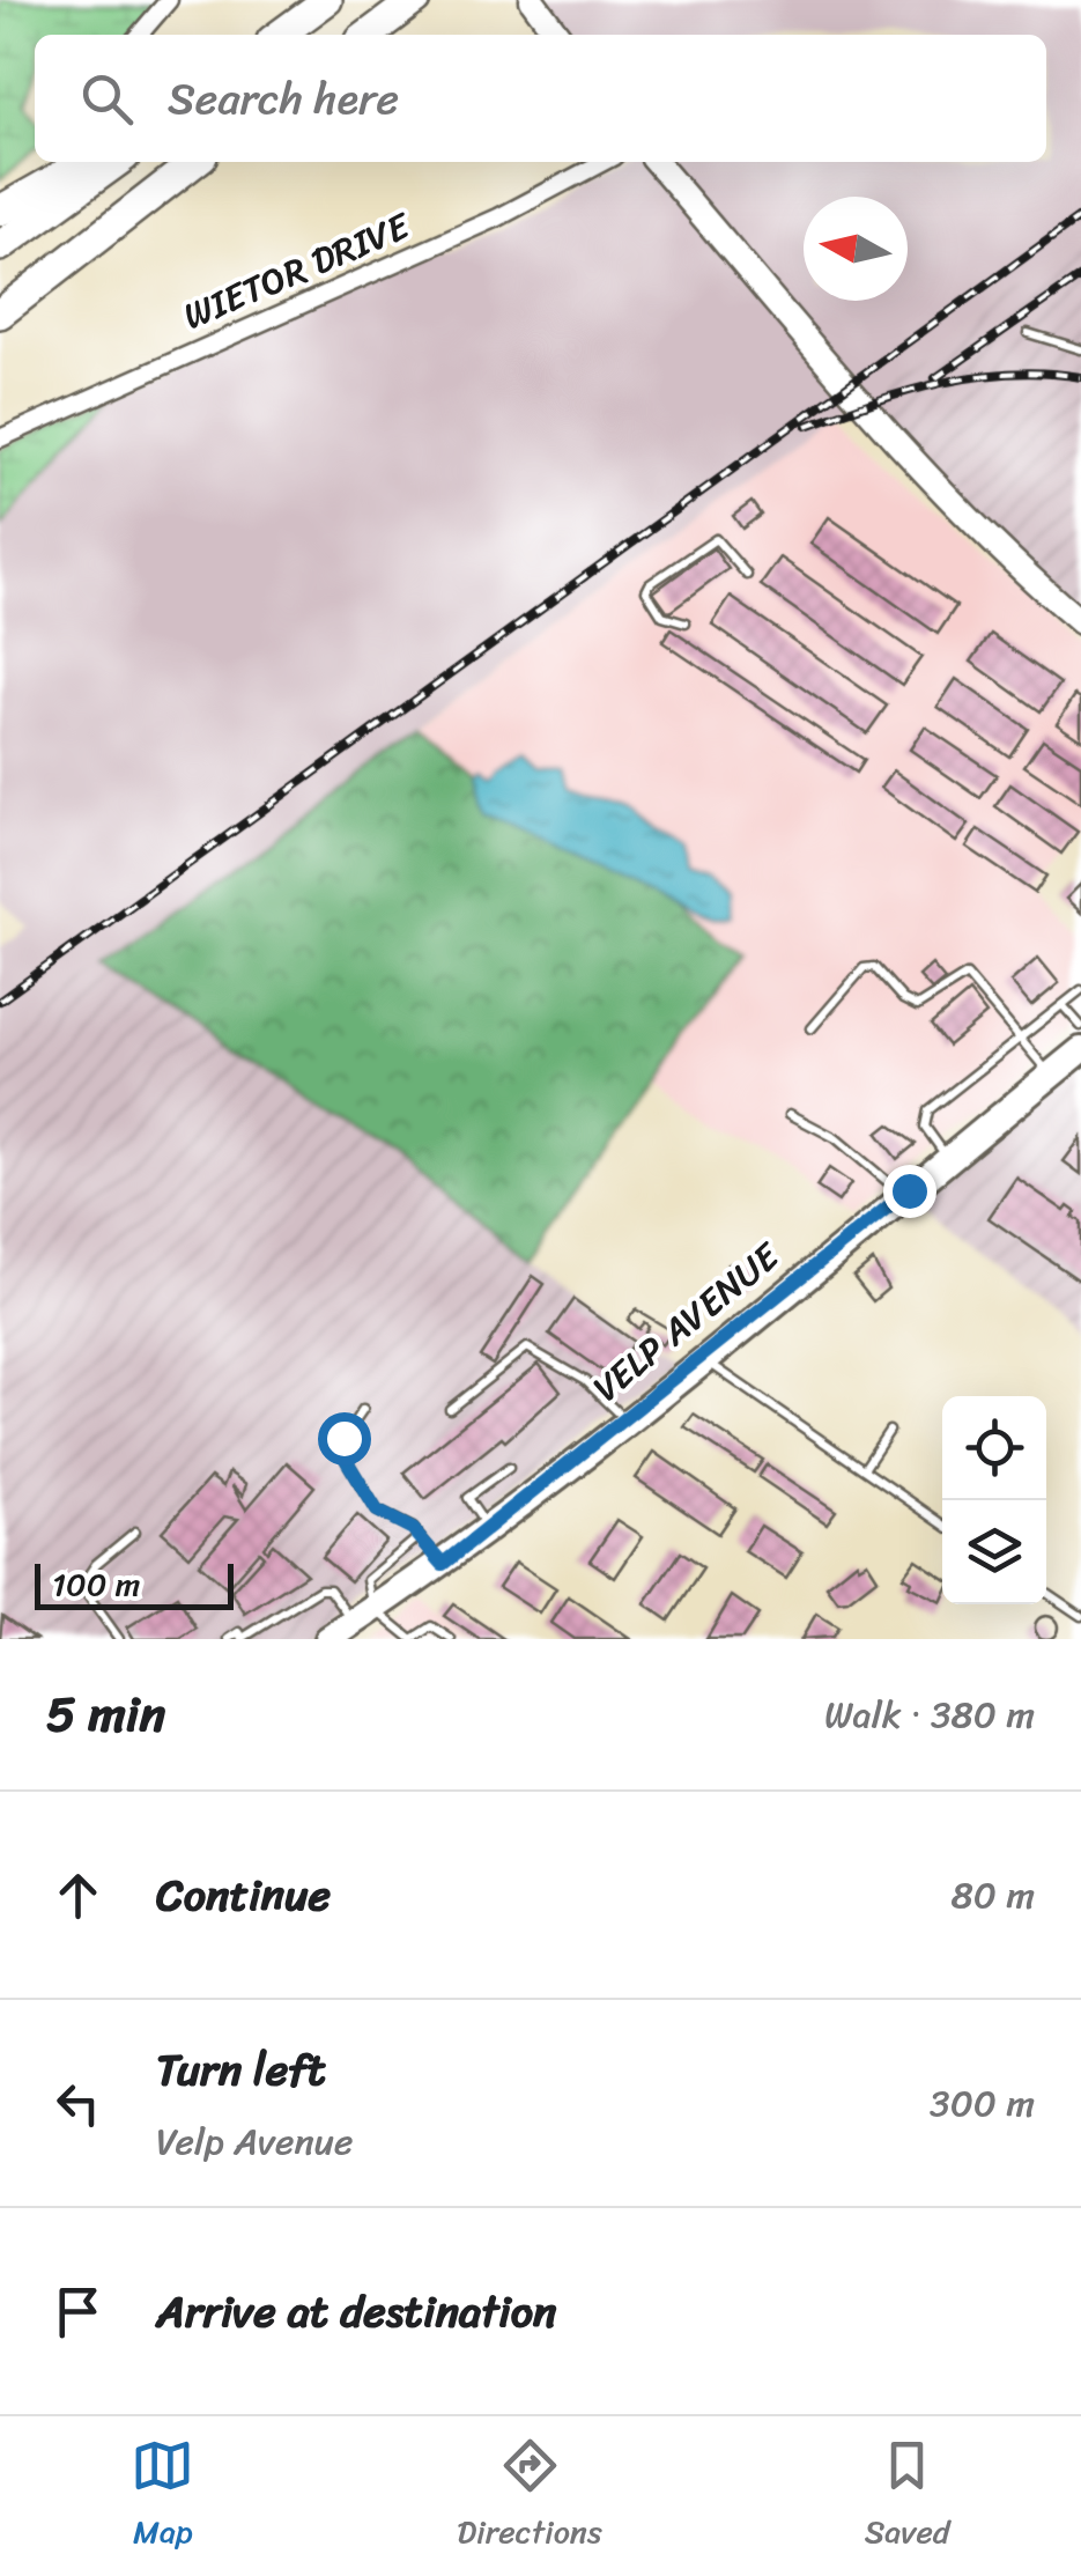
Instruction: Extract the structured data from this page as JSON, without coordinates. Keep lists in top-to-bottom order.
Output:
{
  "streets": {
    "main road": ["VELP AVENUE"],
    "street": ["WIETOR DRIVE"]
  },
  "scale_bar": "100 m",
  "north": "left",
  "page": {
    "search": "Search here",
    "scale": "100 m",
    "heading": ["5 min", "Walk · 380 m"],
    "list": [
      ["Continue", "80 m"],
      ["Turn left", "Velp Avenue", "300 m"],
      "Arrive at destination"
    ],
    "nav": ["Map", "Directions", "Saved"]
  }
}
